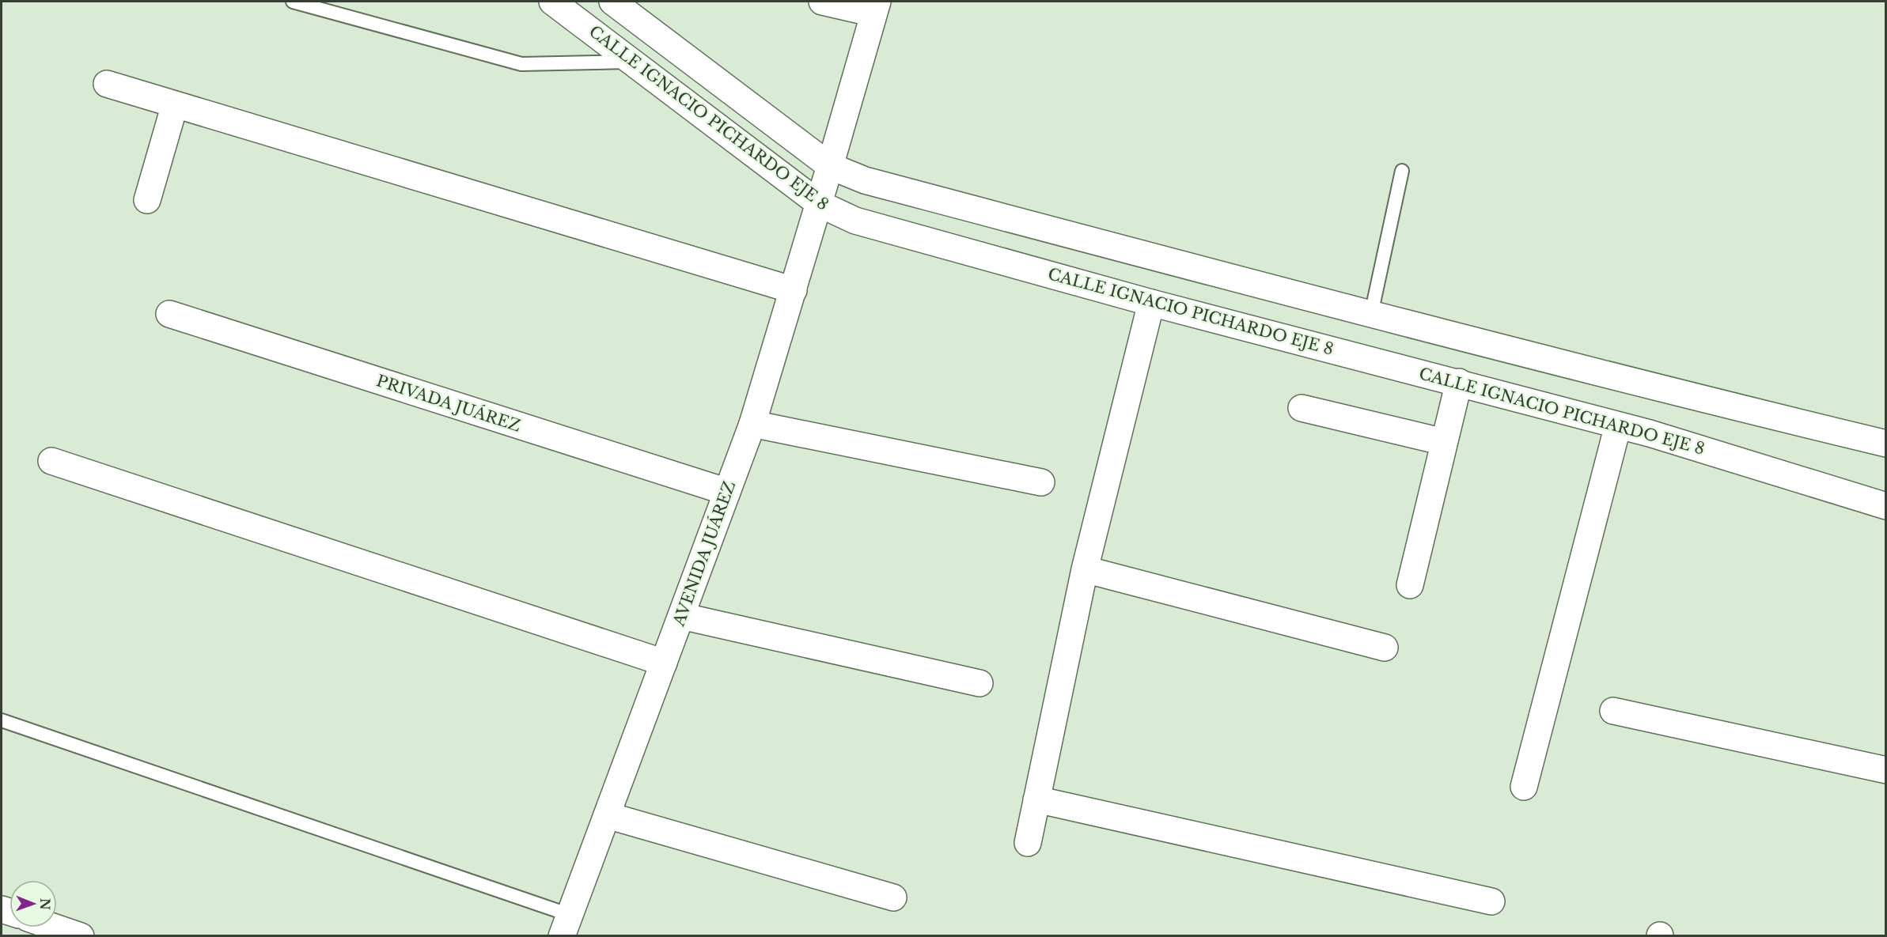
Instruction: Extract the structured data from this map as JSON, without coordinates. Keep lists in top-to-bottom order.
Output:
{
  "streets": {
    "street": ["CALLE IGNACIO PICHARDO EJE 8", "PRIVADA JUÁREZ", "AVENIDA JUÁREZ"]
  },
  "crossings": [
    ["CALLE IGNACIO PICHARDO EJE 8", "AVENIDA JUÁREZ"],
    ["PRIVADA JUÁREZ", "AVENIDA JUÁREZ"]
  ],
  "north": "right"
}
